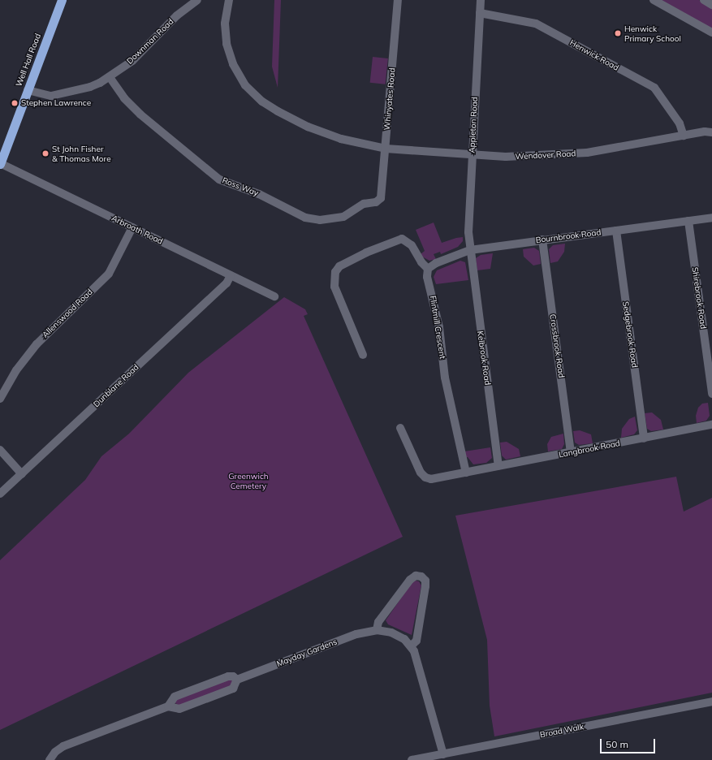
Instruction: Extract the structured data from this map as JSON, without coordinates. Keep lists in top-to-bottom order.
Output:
{
  "streets": {
    "highway": ["Well Hall Road"],
    "street": [
      "Downman Road",
      "Henwick Road",
      "Whinyates Road",
      "Appleton Road",
      "Wendover Road",
      "Ross Way",
      "Arbroath Road",
      "Bournbrook Road",
      "Shirebrook Road",
      "Allenswood Road",
      "Flintmill Crescent",
      "Sedgebrook Road",
      "Crossbrook Road",
      "Kelbrook Road",
      "Dunblane Road",
      "Langbrook Road",
      "Mayday Gardens",
      "Broad Walk"
    ]
  },
  "crossings": [
    ["Downman Road", "Well Hall Road"],
    ["Downman Road", "Ross Way"],
    ["Henwick Road", "Appleton Road"],
    ["Henwick Road", "Wendover Road"],
    ["Well Hall Road", "Arbroath Road"],
    ["Whinyates Road", "Wendover Road"],
    ["Whinyates Road", "Ross Way"],
    ["Appleton Road", "Wendover Road"],
    ["Appleton Road", "Bournbrook Road"],
    ["Appleton Road", "Kelbrook Road"],
    ["Arbroath Road", "Allenswood Road"],
    ["Arbroath Road", "Dunblane Road"],
    ["Bournbrook Road", "Shirebrook Road"],
    ["Bournbrook Road", "Flintmill Crescent"],
    ["Bournbrook Road", "Sedgebrook Road"],
    ["Bournbrook Road", "Crossbrook Road"],
    ["Bournbrook Road", "Kelbrook Road"],
    ["Flintmill Crescent", "Langbrook Road"],
    ["Sedgebrook Road", "Langbrook Road"],
    ["Crossbrook Road", "Langbrook Road"],
    ["Kelbrook Road", "Langbrook Road"],
    ["Mayday Gardens", "Broad Walk"]
  ],
  "parks": ["Greenwich Cemetery"],
  "places": ["Henwick Primary School", "Stephen Lawrence", "St John Fisher & Thomas More"],
  "scale_bar": "50 m"
}
